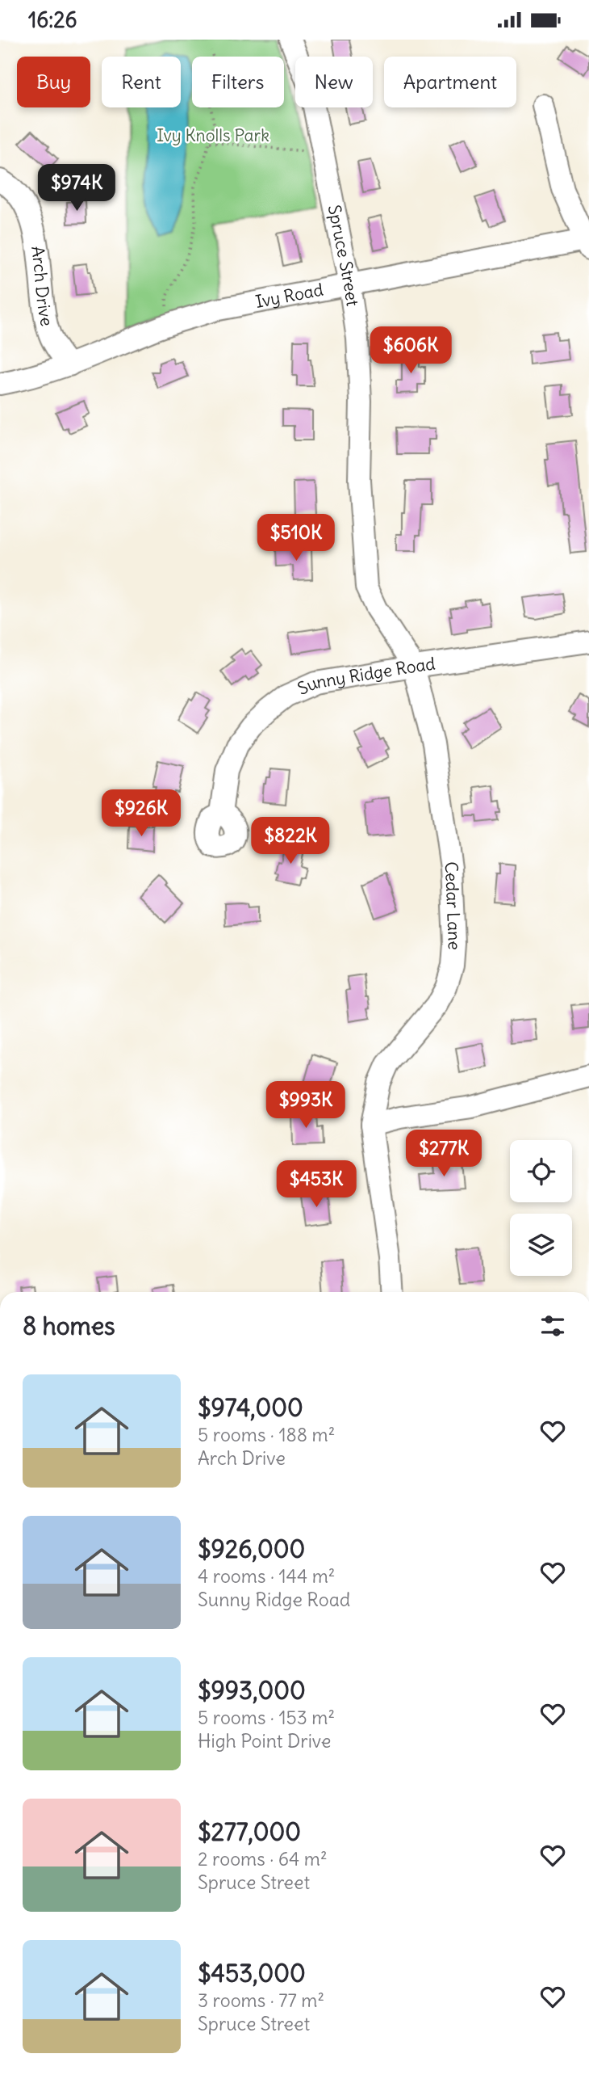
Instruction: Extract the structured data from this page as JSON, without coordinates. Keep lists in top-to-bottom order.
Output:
{
  "streets": {
    "street": [
      "Spruce Street",
      "Arch Drive",
      "Ivy Road",
      "Sunny Ridge Road",
      "Cedar Lane"
    ]
  },
  "crossings": [
    ["Spruce Street", "Ivy Road"],
    ["Spruce Street", "Sunny Ridge Road"],
    ["Spruce Street", "Cedar Lane"],
    ["Arch Drive", "Ivy Road"],
    ["Sunny Ridge Road", "Cedar Lane"]
  ],
  "parks": ["Ivy Knolls Park"],
  "page": {
    "status": "16:26",
    "chip": [
      "Buy",
      "Rent",
      "Filters",
      "New",
      "Apartment"
    ],
    "price": [
      "$974K",
      "$606K",
      "$510K",
      "$926K",
      "$822K",
      "$993K",
      "$277K",
      "$453K"
    ],
    "heading": "8 homes",
    "list": [
      {
        "name": "$974,000",
        "note": "5 rooms · 188 m² · Arch Drive"
      },
      {
        "name": "$926,000",
        "note": "4 rooms · 144 m² · Sunny Ridge Road"
      },
      {
        "name": "$993,000",
        "note": "5 rooms · 153 m² · High Point Drive"
      },
      {
        "name": "$277,000",
        "note": "2 rooms · 64 m² · Spruce Street"
      },
      {
        "name": "$453,000",
        "note": "3 rooms · 77 m² · Spruce Street"
      }
    ]
  }
}
